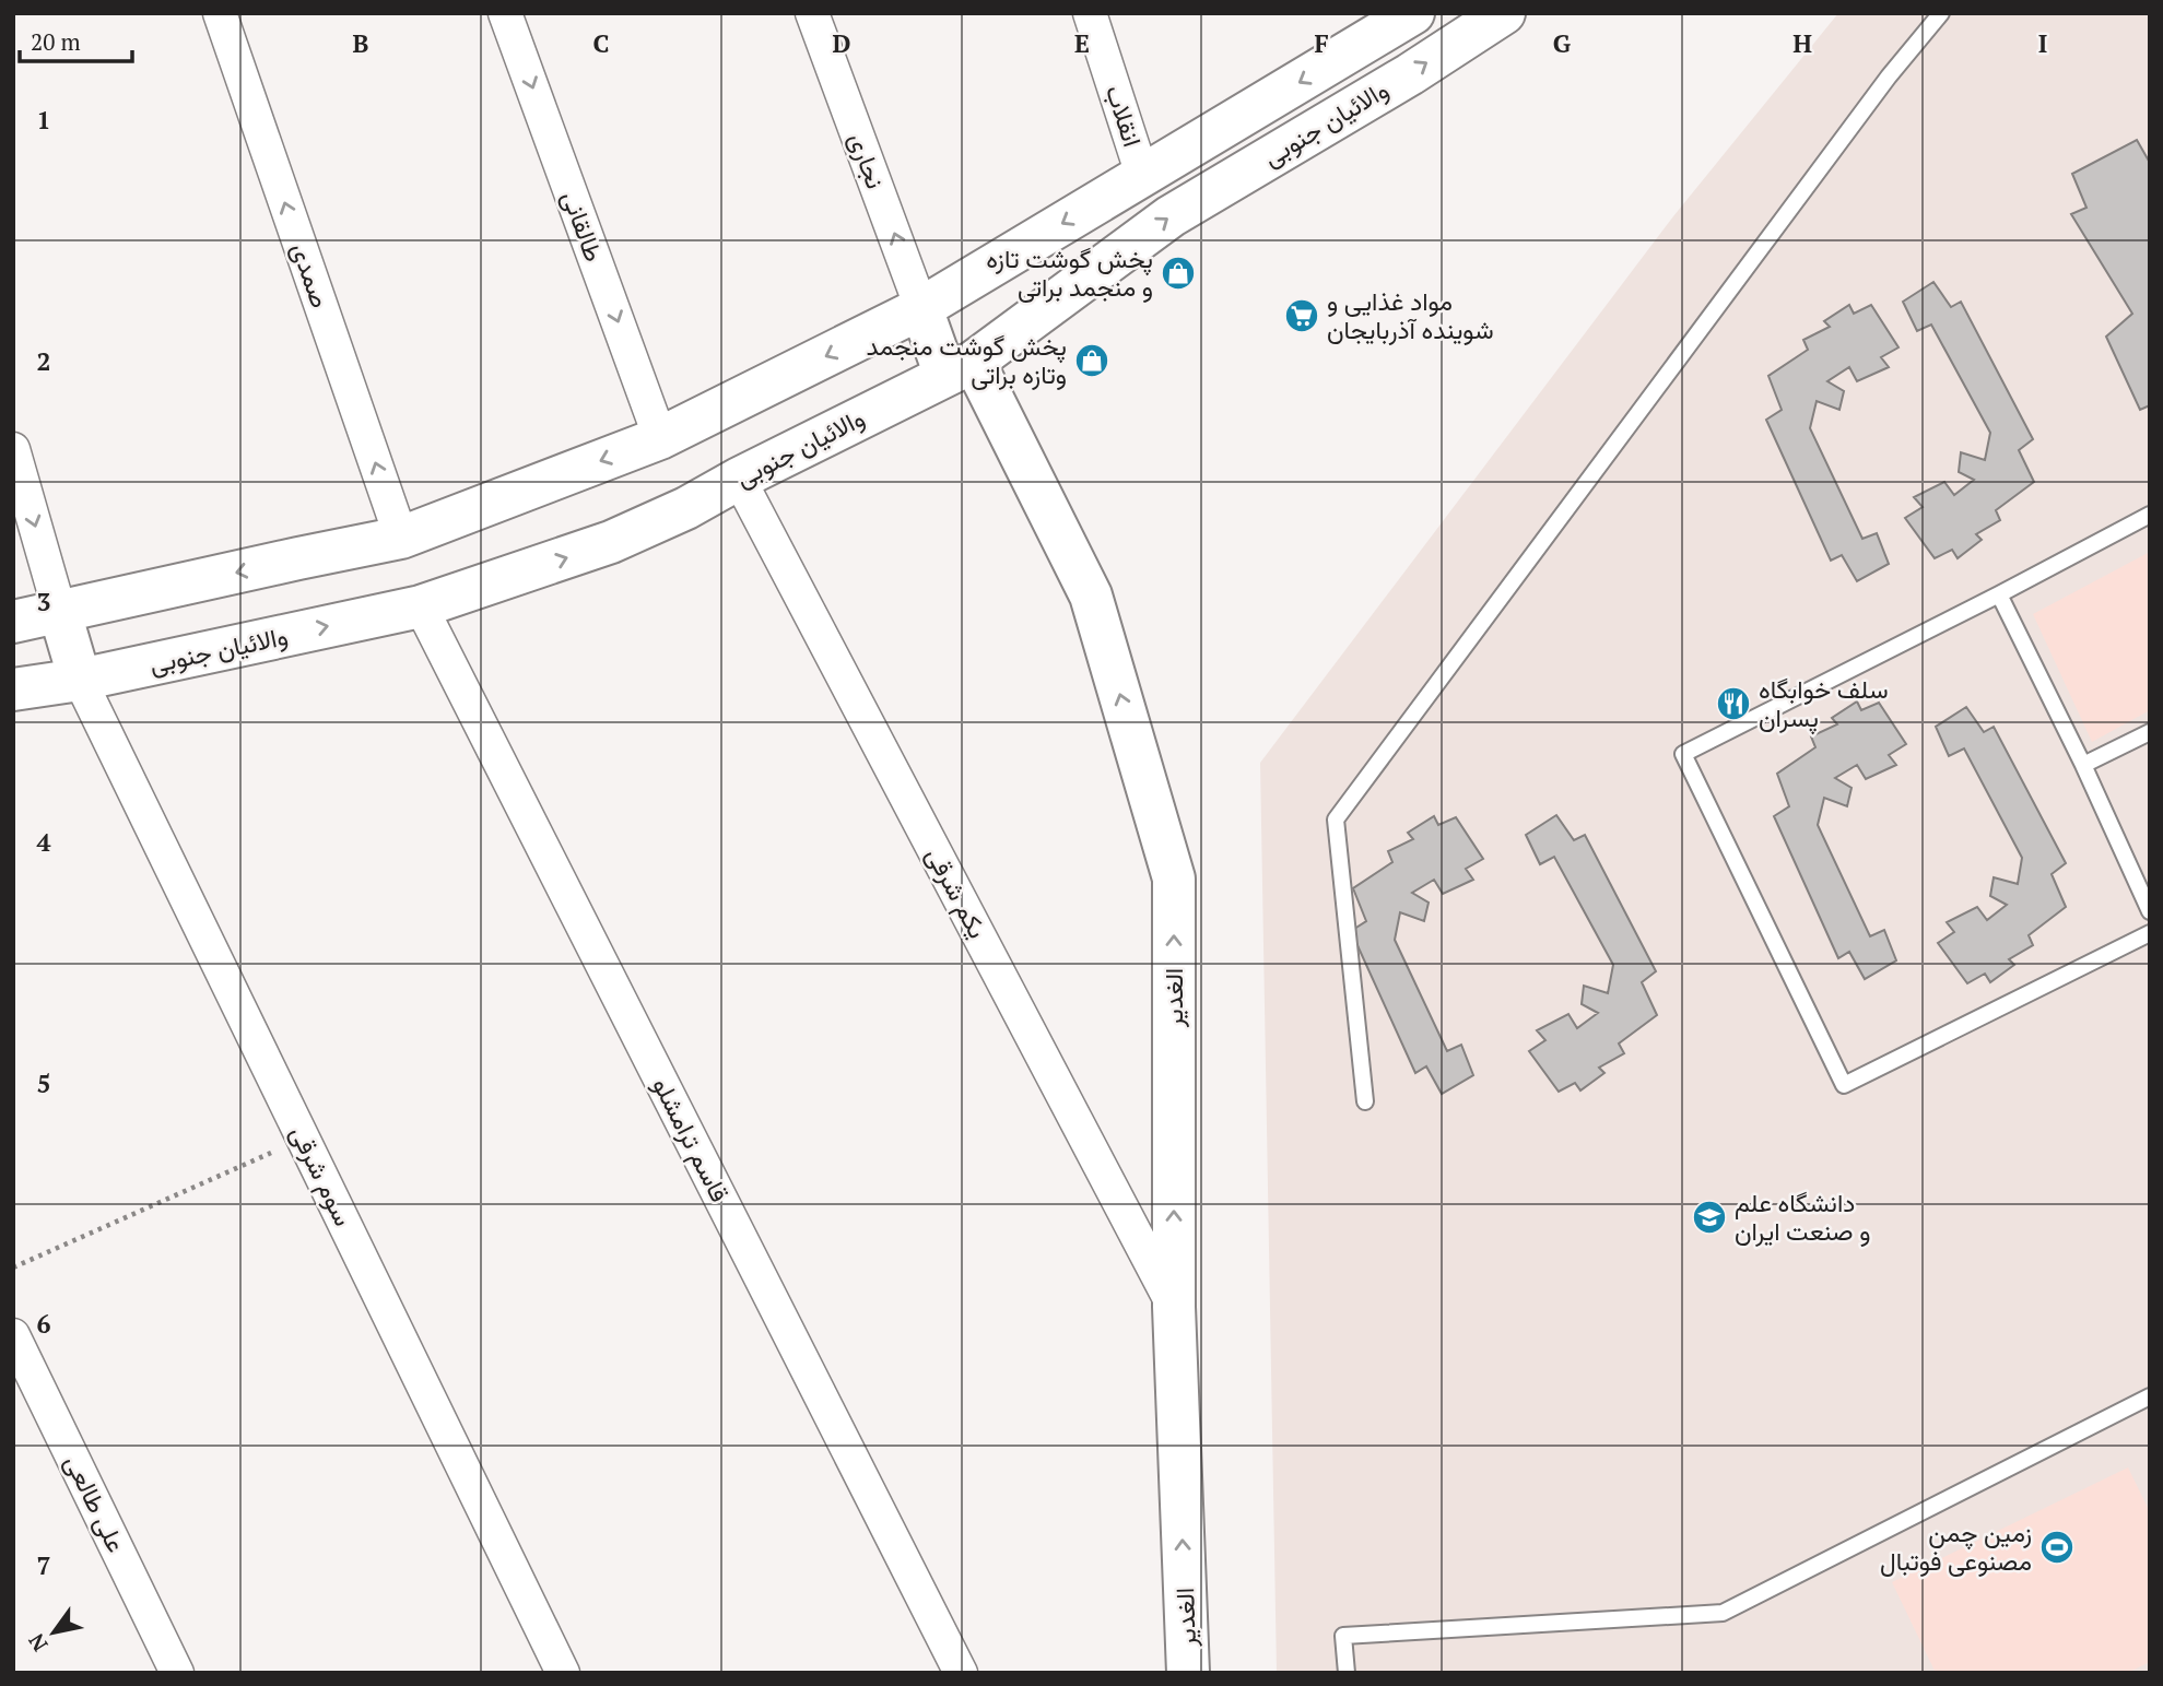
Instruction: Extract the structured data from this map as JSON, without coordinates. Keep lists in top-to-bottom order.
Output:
{
  "streets": {
    "main road": ["والائیان جنوبی", "الغدیر"],
    "street": [
      "انقلاب",
      "نجاری",
      "طالقانی",
      "صمدی",
      "یکم شرقی",
      "قاسم ترامشلو",
      "سوم شرقی",
      "علی طالعی"
    ]
  },
  "crossings": [
    ["انقلاب", "والائیان جنوبی"],
    ["والائیان جنوبی", "نجاری"],
    ["والائیان جنوبی", "طالقانی"],
    ["والائیان جنوبی", "صمدی"],
    ["والائیان جنوبی", "یکم شرقی"],
    ["والائیان جنوبی", "الغدیر"],
    ["والائیان جنوبی", "قاسم ترامشلو"],
    ["والائیان جنوبی", "سوم شرقی"],
    ["نجاری", "الغدیر"],
    ["یکم شرقی", "الغدیر"]
  ],
  "one_way": [
    "نجاری",
    "طالقانی",
    "صمدی",
    "الغدیر"
  ],
  "places": {
    "shop": ["پخش گوشت تازه و منجمد براتی", "پخش گوشت منجمد وتازه براتی"],
    "supermarket": ["مواد غذایی و شوینده آذربایجان"],
    "restaurant": ["سلف خوابگاه پسران"],
    "school or university": ["دانشگاه علم و صنعت ایران"],
    "sports": ["زمین چمن مصنوعی فوتبال"]
  },
  "scale_bar": "20 m",
  "north": "bottom left",
  "grid": {
    "columns": [
      "B",
      "C",
      "D",
      "E",
      "F",
      "G",
      "H",
      "I"
    ],
    "rows": [
      "1",
      "2",
      "3",
      "4",
      "5",
      "6",
      "7"
    ]
  }
}
